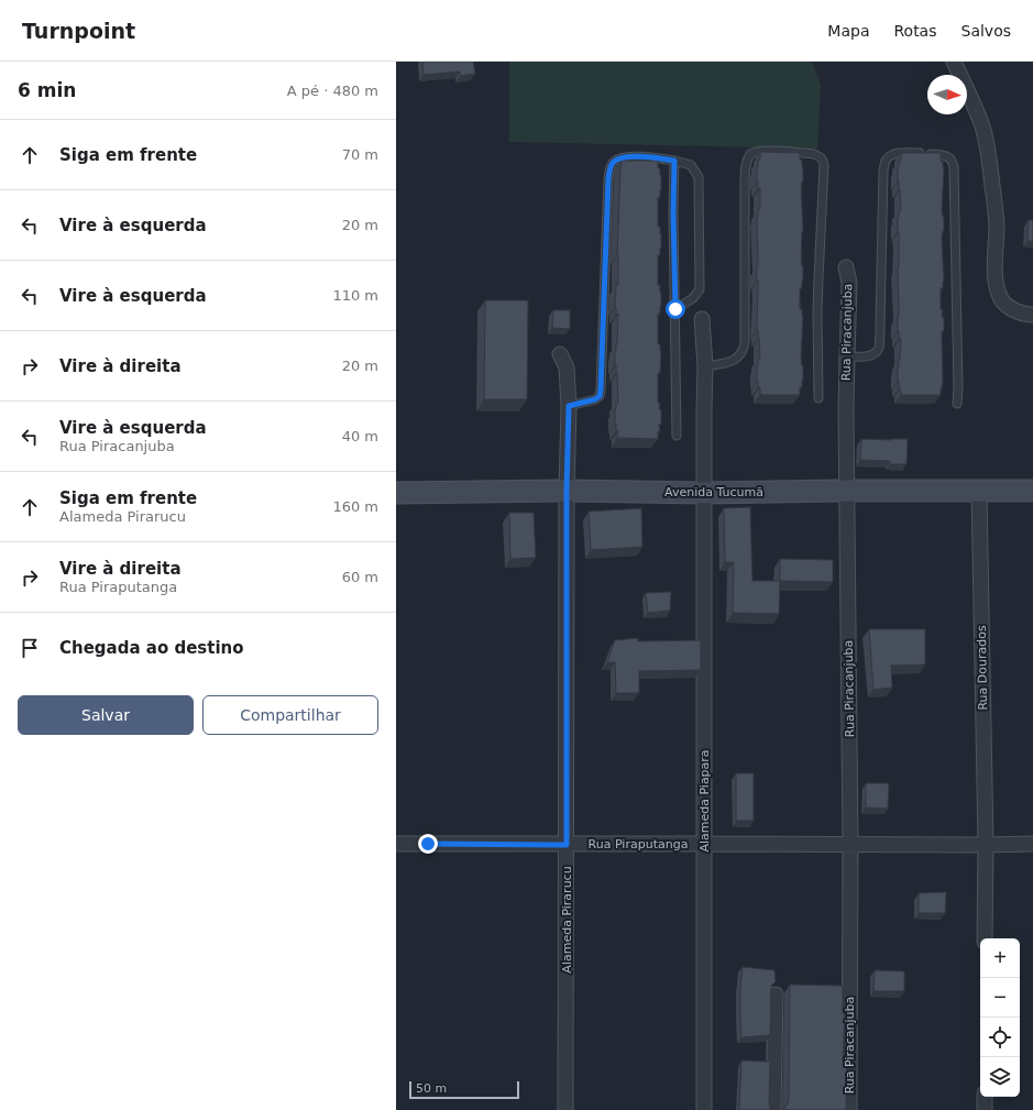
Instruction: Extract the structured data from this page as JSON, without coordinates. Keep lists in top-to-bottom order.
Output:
{
  "streets": {
    "street": [
      "Rua Piracanjuba",
      "Avenida Tucumã",
      "Rua Dourados",
      "Alameda Piapara",
      "Rua Piraputanga",
      "Alameda Pirarucu"
    ]
  },
  "crossings": [
    ["Rua Piracanjuba", "Avenida Tucumã"],
    ["Rua Piracanjuba", "Rua Piraputanga"],
    ["Avenida Tucumã", "Rua Dourados"],
    ["Avenida Tucumã", "Alameda Piapara"],
    ["Avenida Tucumã", "Alameda Pirarucu"],
    ["Rua Dourados", "Rua Piraputanga"],
    ["Alameda Piapara", "Rua Piraputanga"],
    ["Rua Piraputanga", "Alameda Pirarucu"]
  ],
  "scale_bar": "50 m",
  "north": "right",
  "page": {
    "header": "Turnpoint",
    "nav": ["Mapa", "Rotas", "Salvos"],
    "heading": ["6 min", "A pé · 480 m"],
    "list": [
      ["Siga em frente", "70 m"],
      ["Vire à esquerda", "20 m"],
      ["Vire à esquerda", "110 m"],
      ["Vire à direita", "20 m"],
      ["Vire à esquerda", "Rua Piracanjuba", "40 m"],
      ["Siga em frente", "Alameda Pirarucu", "160 m"],
      ["Vire à direita", "Rua Piraputanga", "60 m"],
      "Chegada ao destino"
    ],
    "buttons": ["Salvar", "Compartilhar"],
    "map_buttons": ["+", "−"],
    "scale": "50 m"
  }
}
